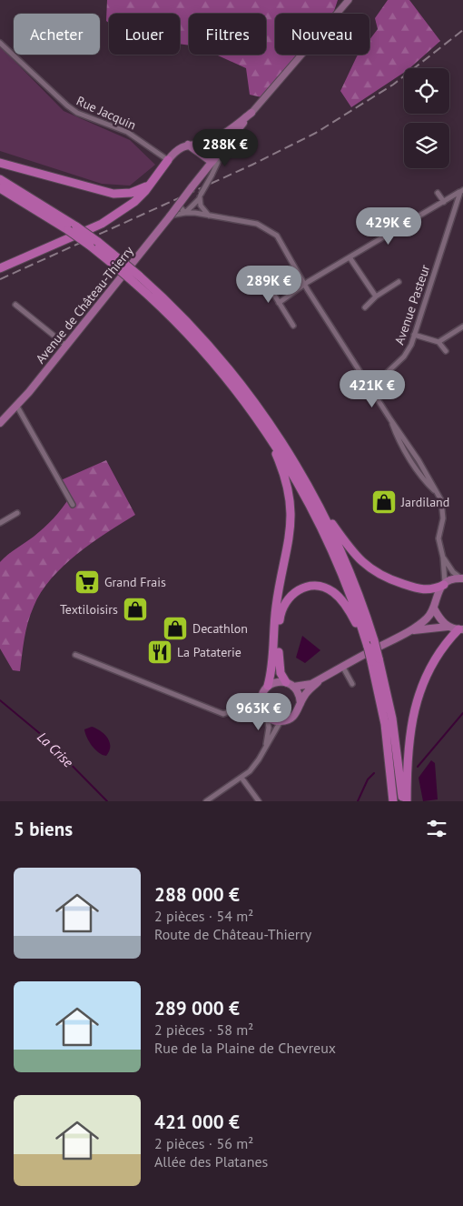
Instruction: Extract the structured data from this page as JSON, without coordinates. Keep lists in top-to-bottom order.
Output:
{
  "streets": {
    "main road": ["Avenue de Château-Thierry"],
    "street": ["Rue Jacquin", "Avenue Pasteur"]
  },
  "water": ["La Crise"],
  "places": {
    "shop": ["Jardiland", "Textiloisirs", "Decathlon"],
    "supermarket": ["Grand Frais"],
    "restaurant": ["La Pataterie"]
  },
  "page": {
    "chip": [
      "Acheter",
      "Louer",
      "Filtres",
      "Nouveau"
    ],
    "price": [
      "288K €",
      "429K €",
      "289K €",
      "421K €",
      "963K €"
    ],
    "heading": "5 biens",
    "list": [
      {
        "name": "288 000 €",
        "note": "2 pièces · 54 m² · Route de Château-Thierry"
      },
      {
        "name": "289 000 €",
        "note": "2 pièces · 58 m² · Rue de la Plaine de Chevreux"
      },
      {
        "name": "421 000 €",
        "note": "2 pièces · 56 m² · Allée des Platanes"
      }
    ]
  }
}
